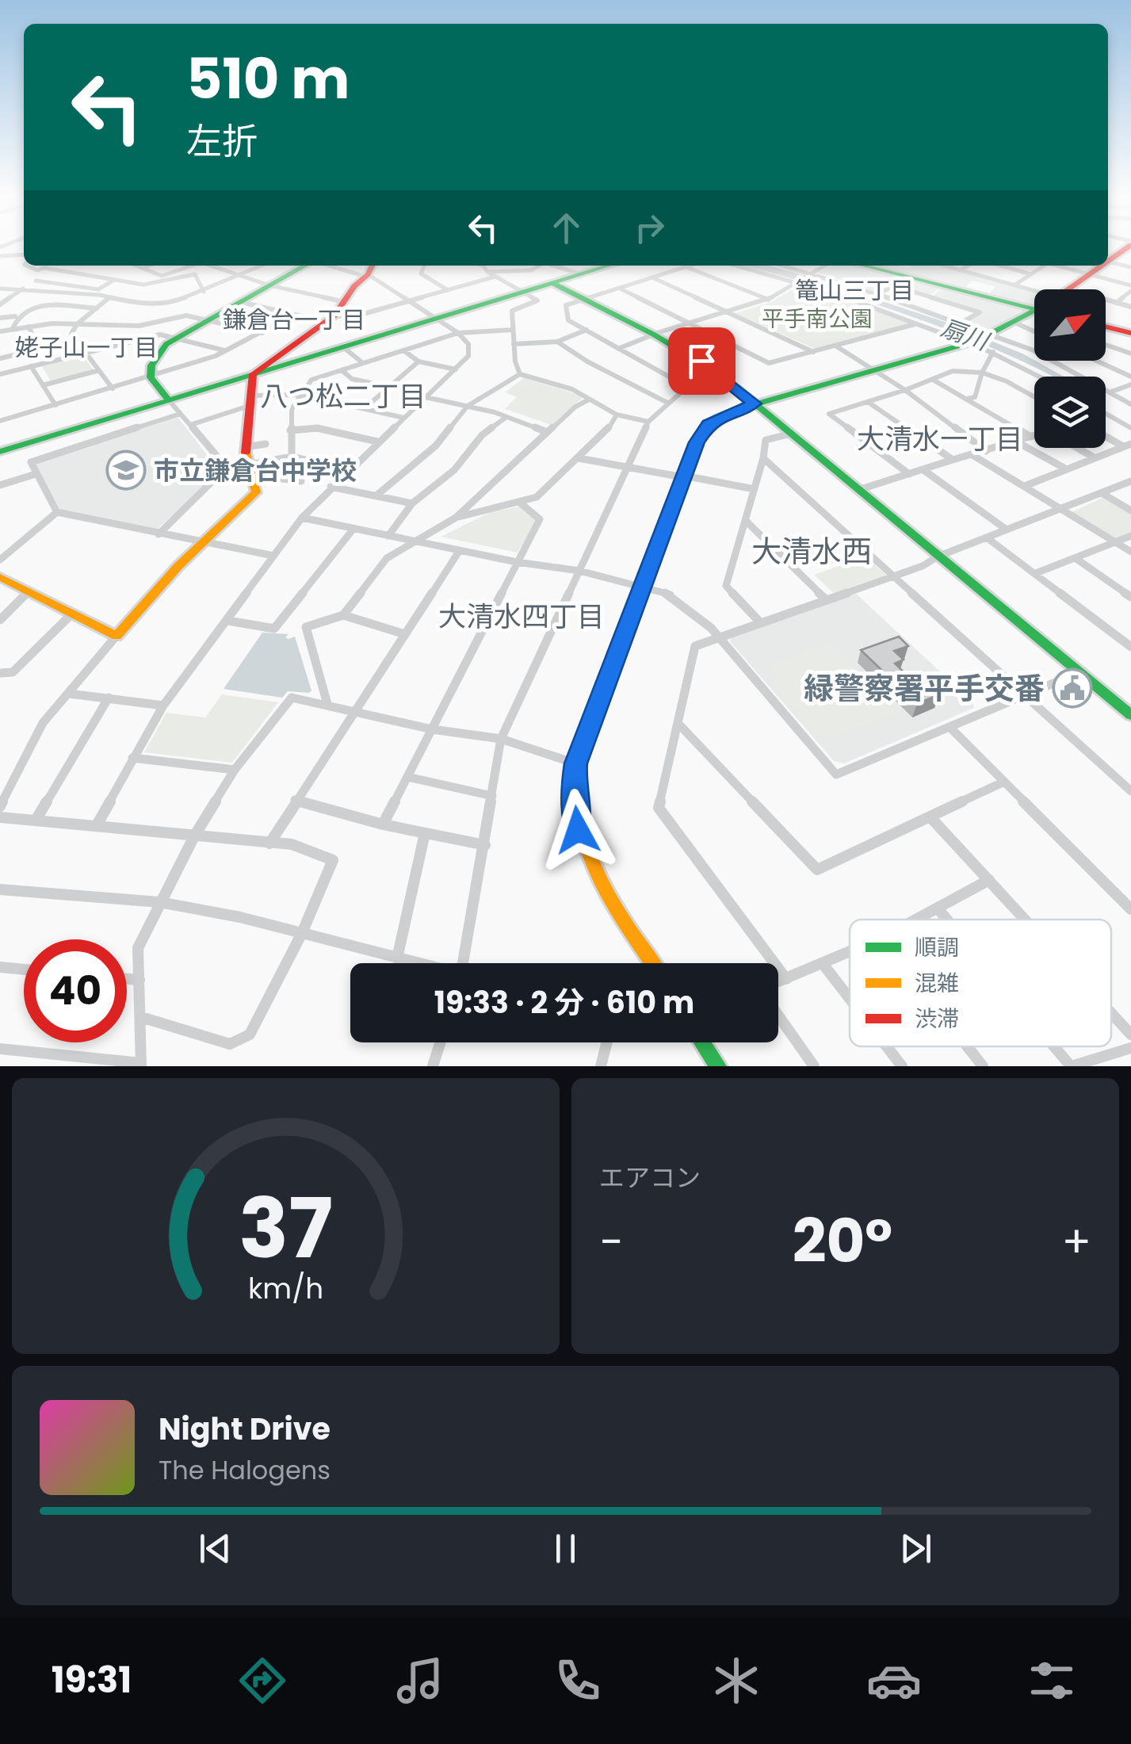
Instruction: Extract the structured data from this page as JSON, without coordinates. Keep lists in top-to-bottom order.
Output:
{
  "districts": [
    "篭山三丁目",
    "鎌倉台一丁目",
    "姥子山一丁目",
    "八つ松二丁目",
    "大清水一丁目",
    "大清水西",
    "大清水四丁目"
  ],
  "water": ["扇川"],
  "parks": ["平手南公園"],
  "places": {
    "school or university": ["市立鎌倉台中学校"],
    "public building": ["緑警察署平手交番"]
  },
  "legend": ["順調", "混雑", "渋滞"],
  "north": "top right",
  "page": {
    "turn": ["510 m", "左折"],
    "limit": "40",
    "trip": "19:33 · 2 分 · 610 m",
    "tile": "エアコン",
    "heat": ["−", "20°", "+"],
    "song": ["Night Drive", "The Halogens"],
    "tabs": "19:31",
    "gauge": ["37", "km/h"]
  }
}
